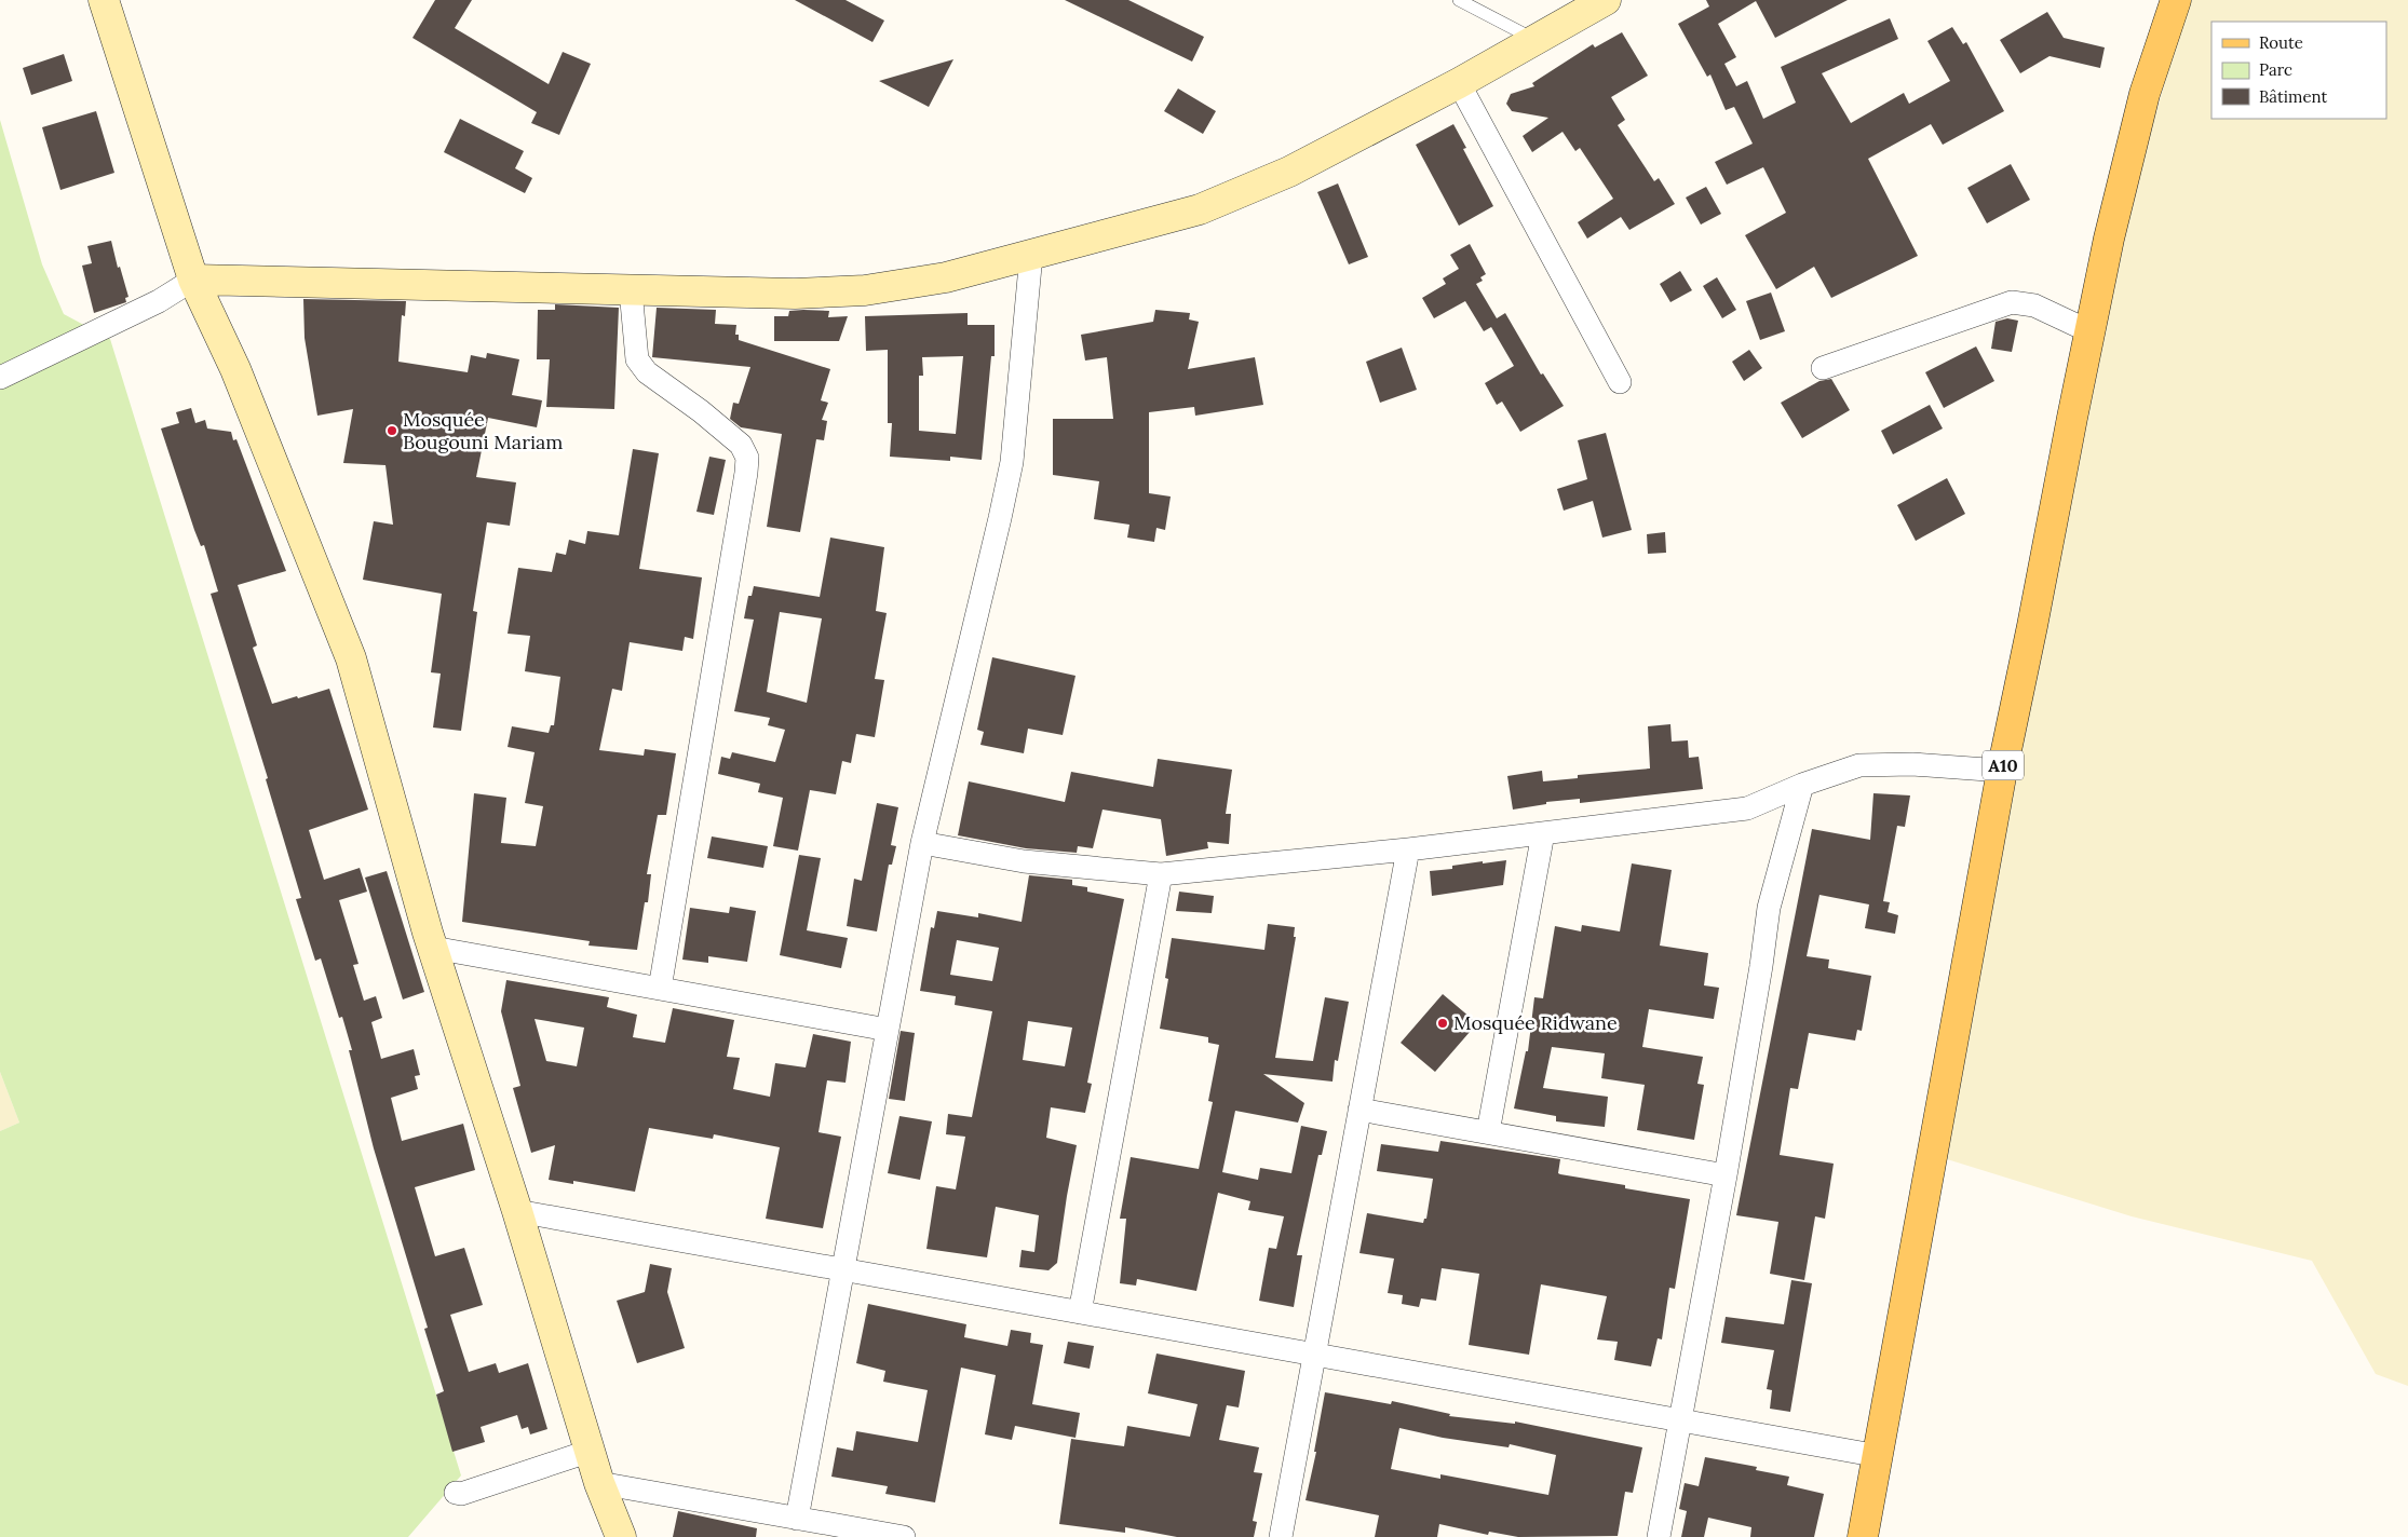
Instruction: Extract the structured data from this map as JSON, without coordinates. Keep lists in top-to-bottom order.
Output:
{
  "streets": {
    "main road": ["A10"]
  },
  "places": ["Mosquée Bougouni Mariam", "Mosquée Ridwane"],
  "legend": ["Route", "Parc", "Bâtiment"]
}
